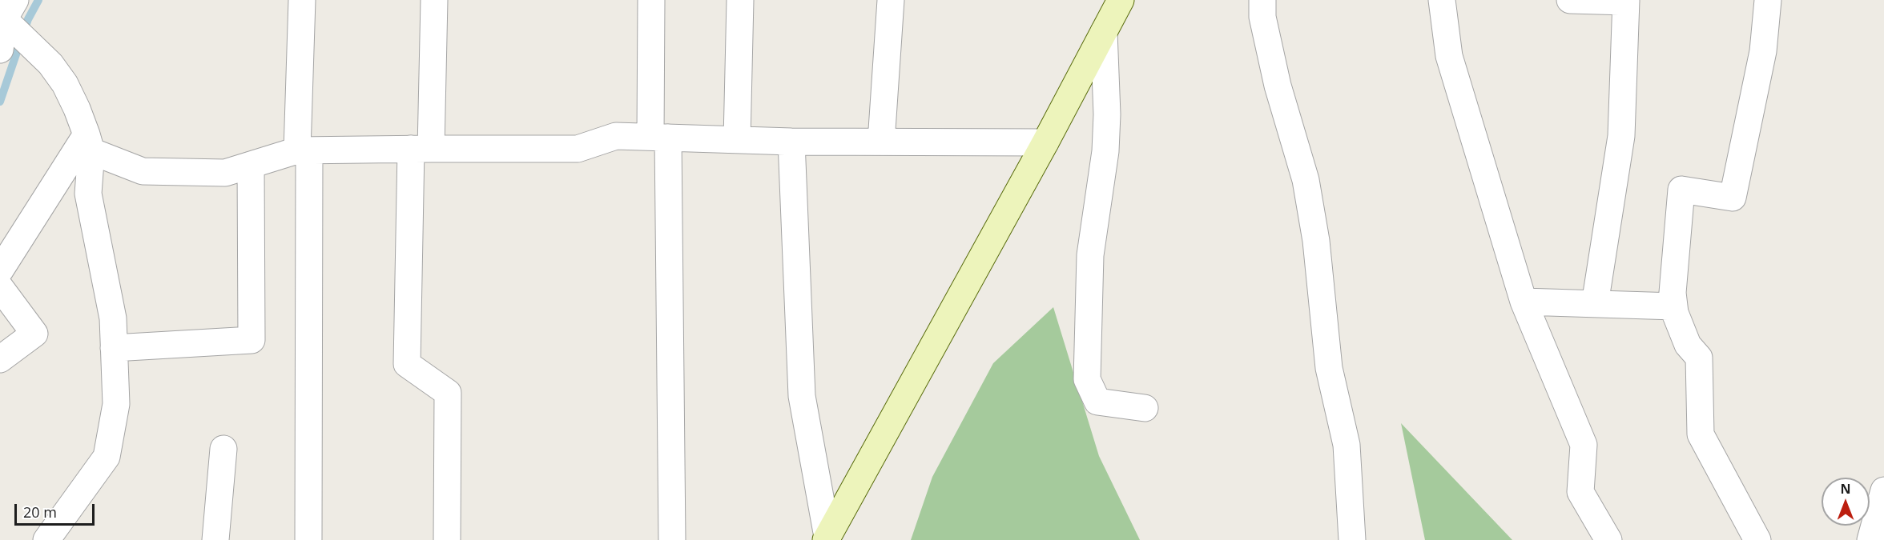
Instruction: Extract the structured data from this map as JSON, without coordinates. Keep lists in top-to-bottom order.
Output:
{
  "scale_bar": "20 m",
  "north": "top"
}
